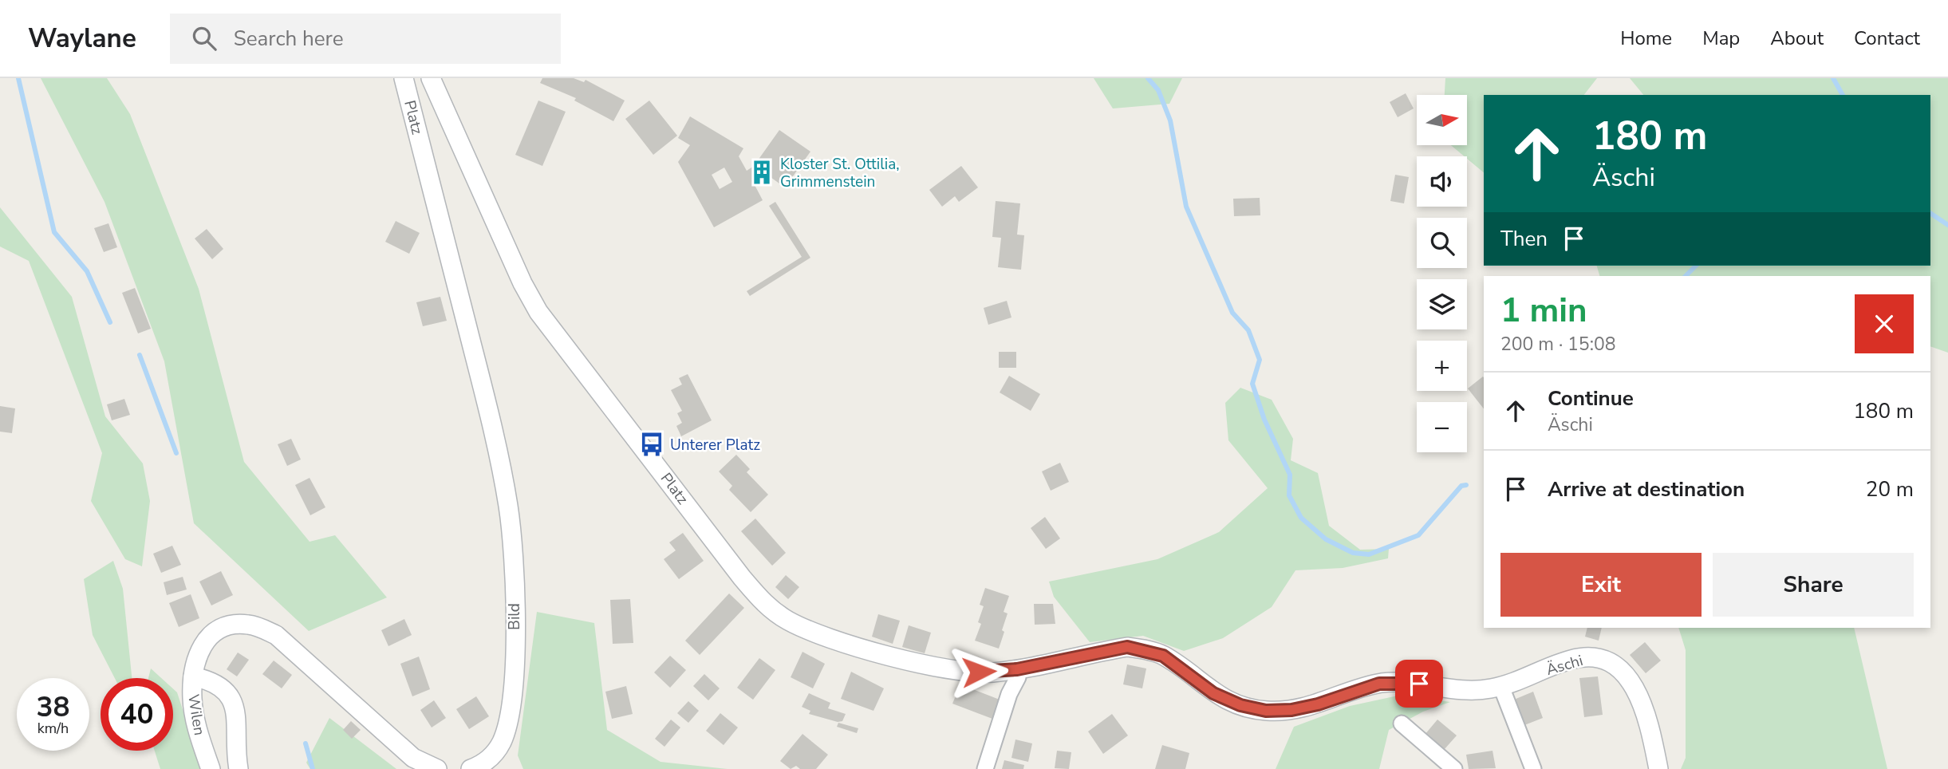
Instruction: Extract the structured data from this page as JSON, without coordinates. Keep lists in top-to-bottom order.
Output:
{
  "streets": {
    "street": [
      "Platz",
      "Bild",
      "Äschi",
      "Wilen"
    ]
  },
  "crossings": [
    ["Platz", "Bild"],
    ["Platz", "Äschi"]
  ],
  "places": {
    "building": ["Kloster St. Ottilia, Grimmenstein"],
    "bus stop": ["Unterer Platz"]
  },
  "north": "right",
  "page": {
    "header": "Waylane",
    "search": "Search here",
    "nav": [
      "Home",
      "Map",
      "About",
      "Contact"
    ],
    "map_buttons": ["+", "−"],
    "turn": ["180 m", "Äschi"],
    "then": "Then",
    "heading": ["1 min", "200 m · 15:08"],
    "list": [
      {
        "name": "Continue",
        "note": "Äschi",
        "value": "180 m"
      },
      {
        "name": "Arrive at destination",
        "value": "20 m"
      }
    ],
    "buttons": ["Exit", "Share"],
    "speed": "38 km/h",
    "limit": "40"
  }
}
